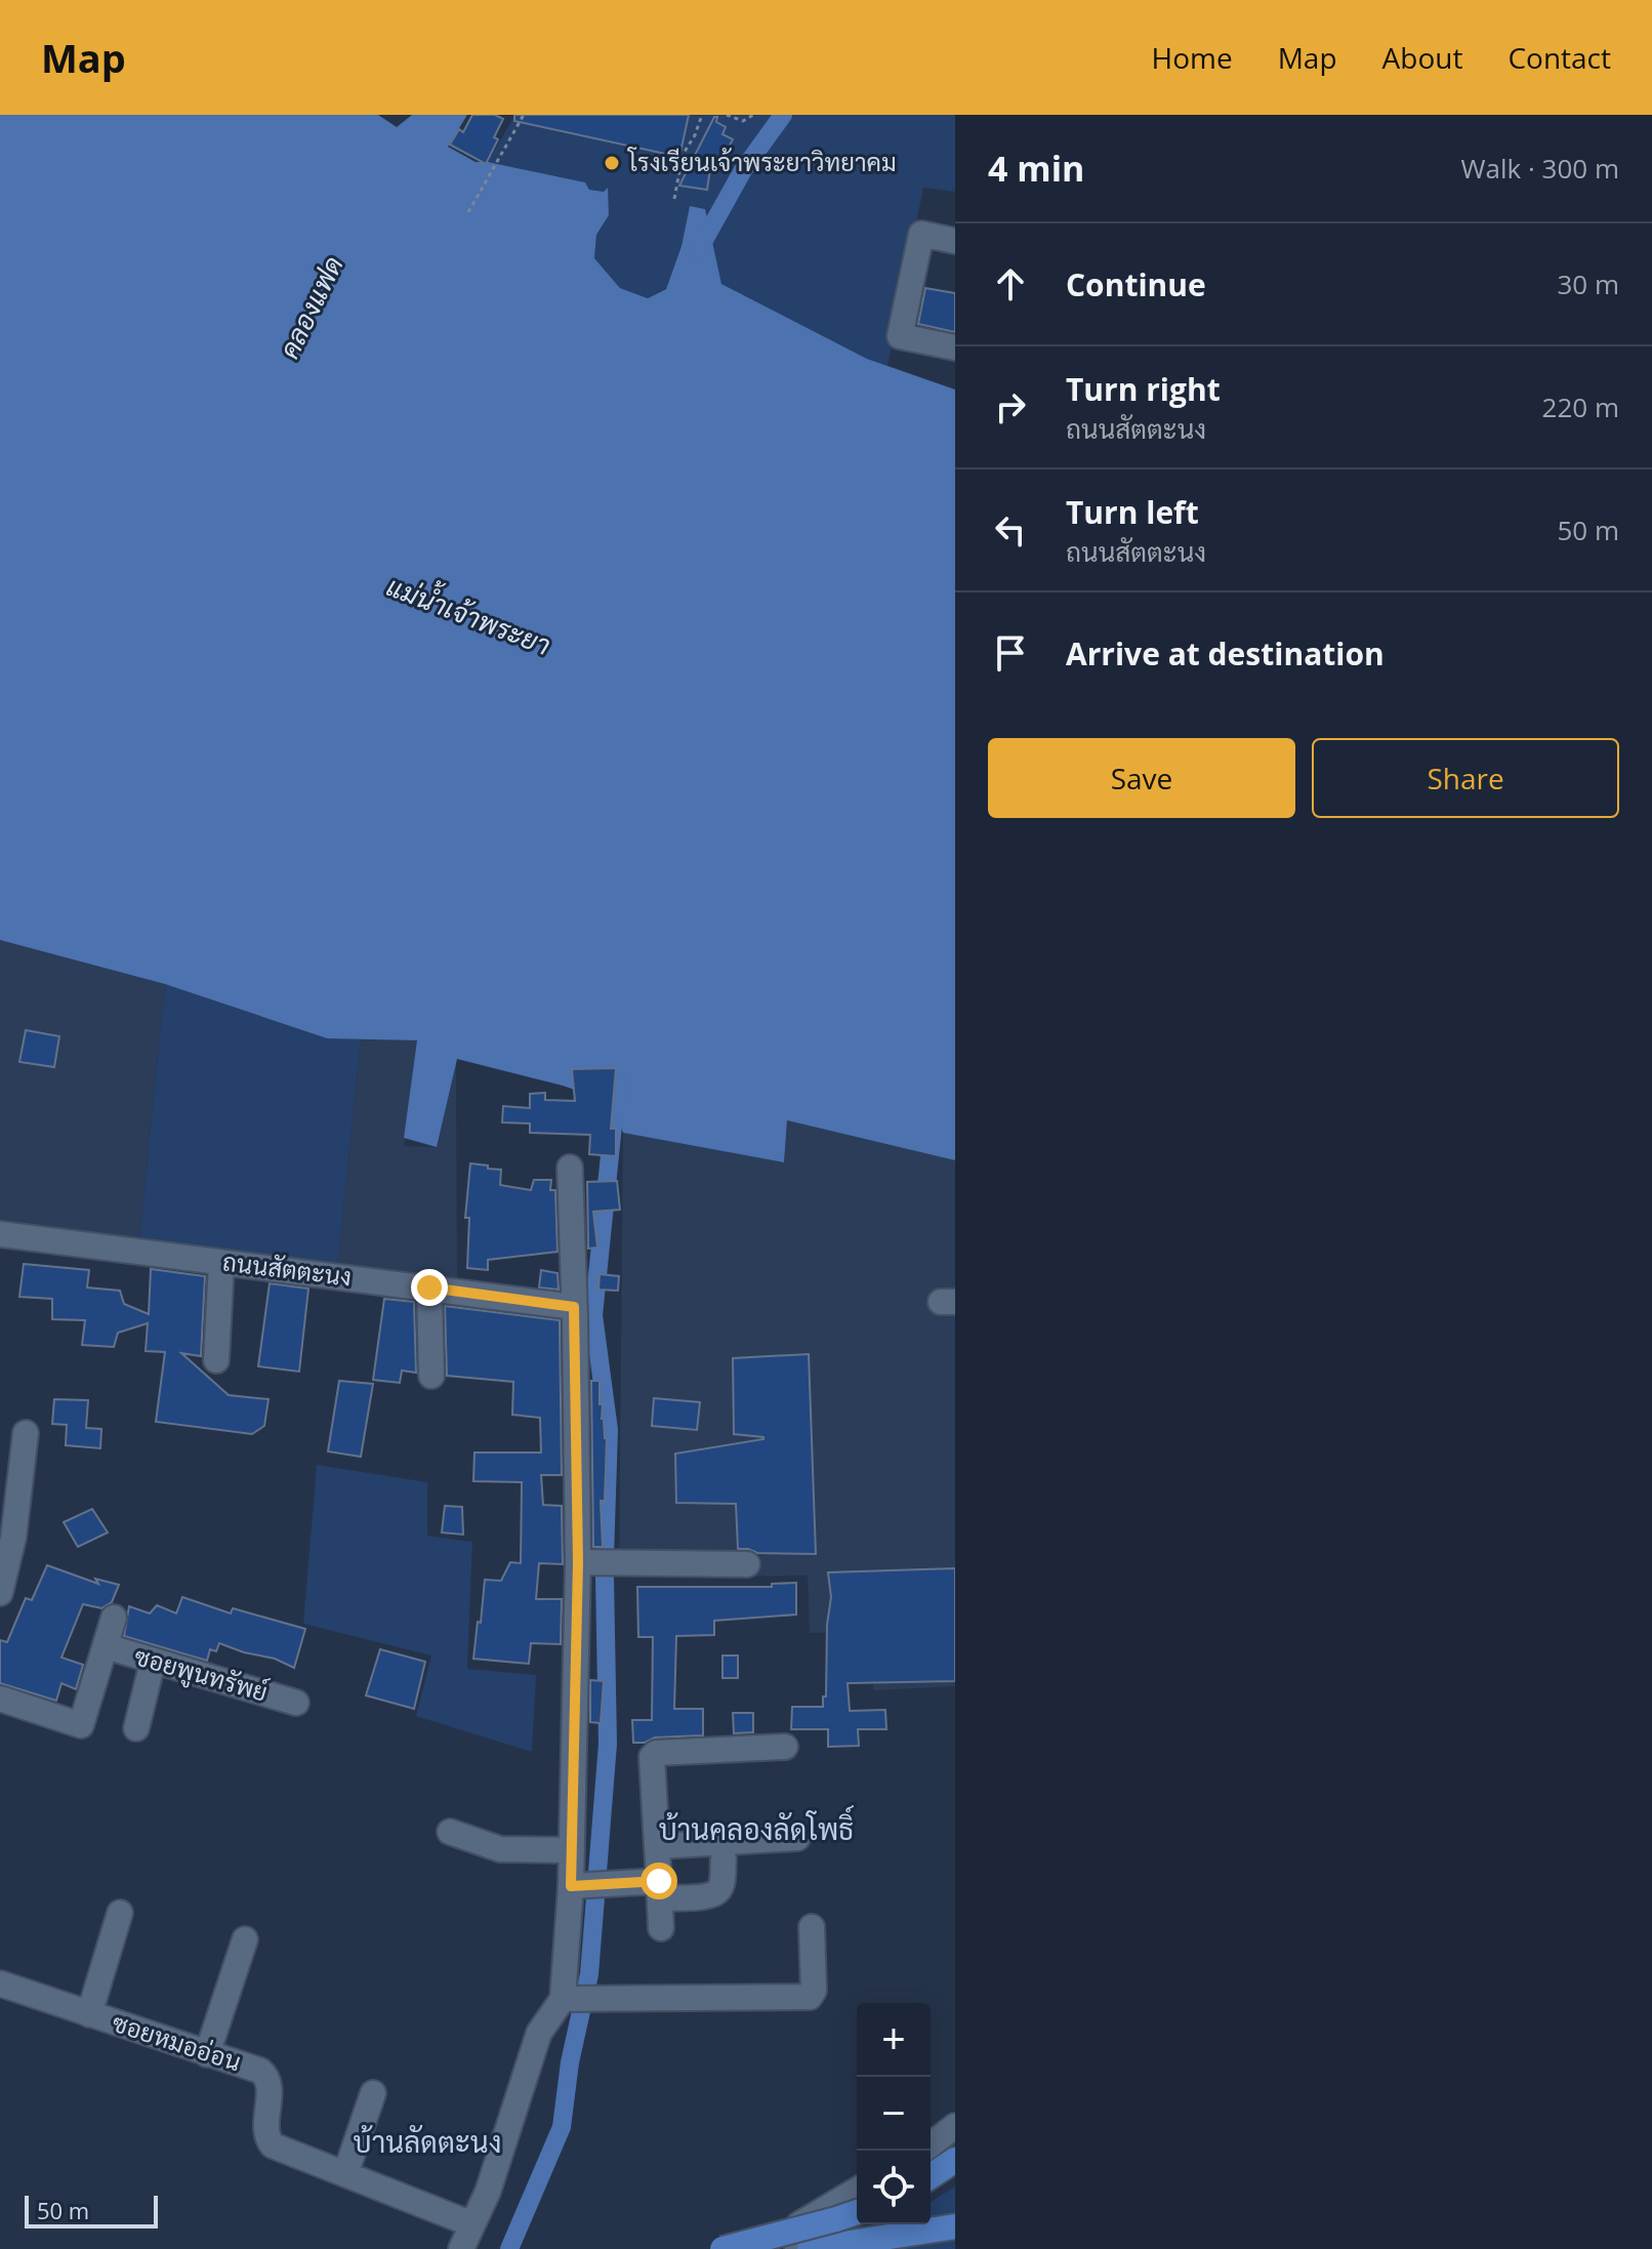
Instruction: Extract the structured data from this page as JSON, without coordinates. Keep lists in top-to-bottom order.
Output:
{
  "streets": {
    "street": ["ถนนสัตตะนง", "ซอยพูนทรัพย์", "ซอยหมออ่อน"]
  },
  "districts": ["บ้านคลองลัดโพธิ์", "บ้านลัดตะนง"],
  "water": ["คลองแฟด", "แม่น้ำเจ้าพระยา"],
  "places": ["โรงเรียนเจ้าพระยาวิทยาคม"],
  "scale_bar": "50 m",
  "page": {
    "header": "Map",
    "nav": [
      "Home",
      "Map",
      "About",
      "Contact"
    ],
    "heading": ["4 min", "Walk · 300 m"],
    "list": [
      ["Continue", "30 m"],
      ["Turn right", "ถนนสัตตะนง", "220 m"],
      ["Turn left", "ถนนสัตตะนง", "50 m"],
      "Arrive at destination"
    ],
    "buttons": ["Save", "Share"],
    "map_buttons": ["+", "−"],
    "scale": "50 m"
  }
}
